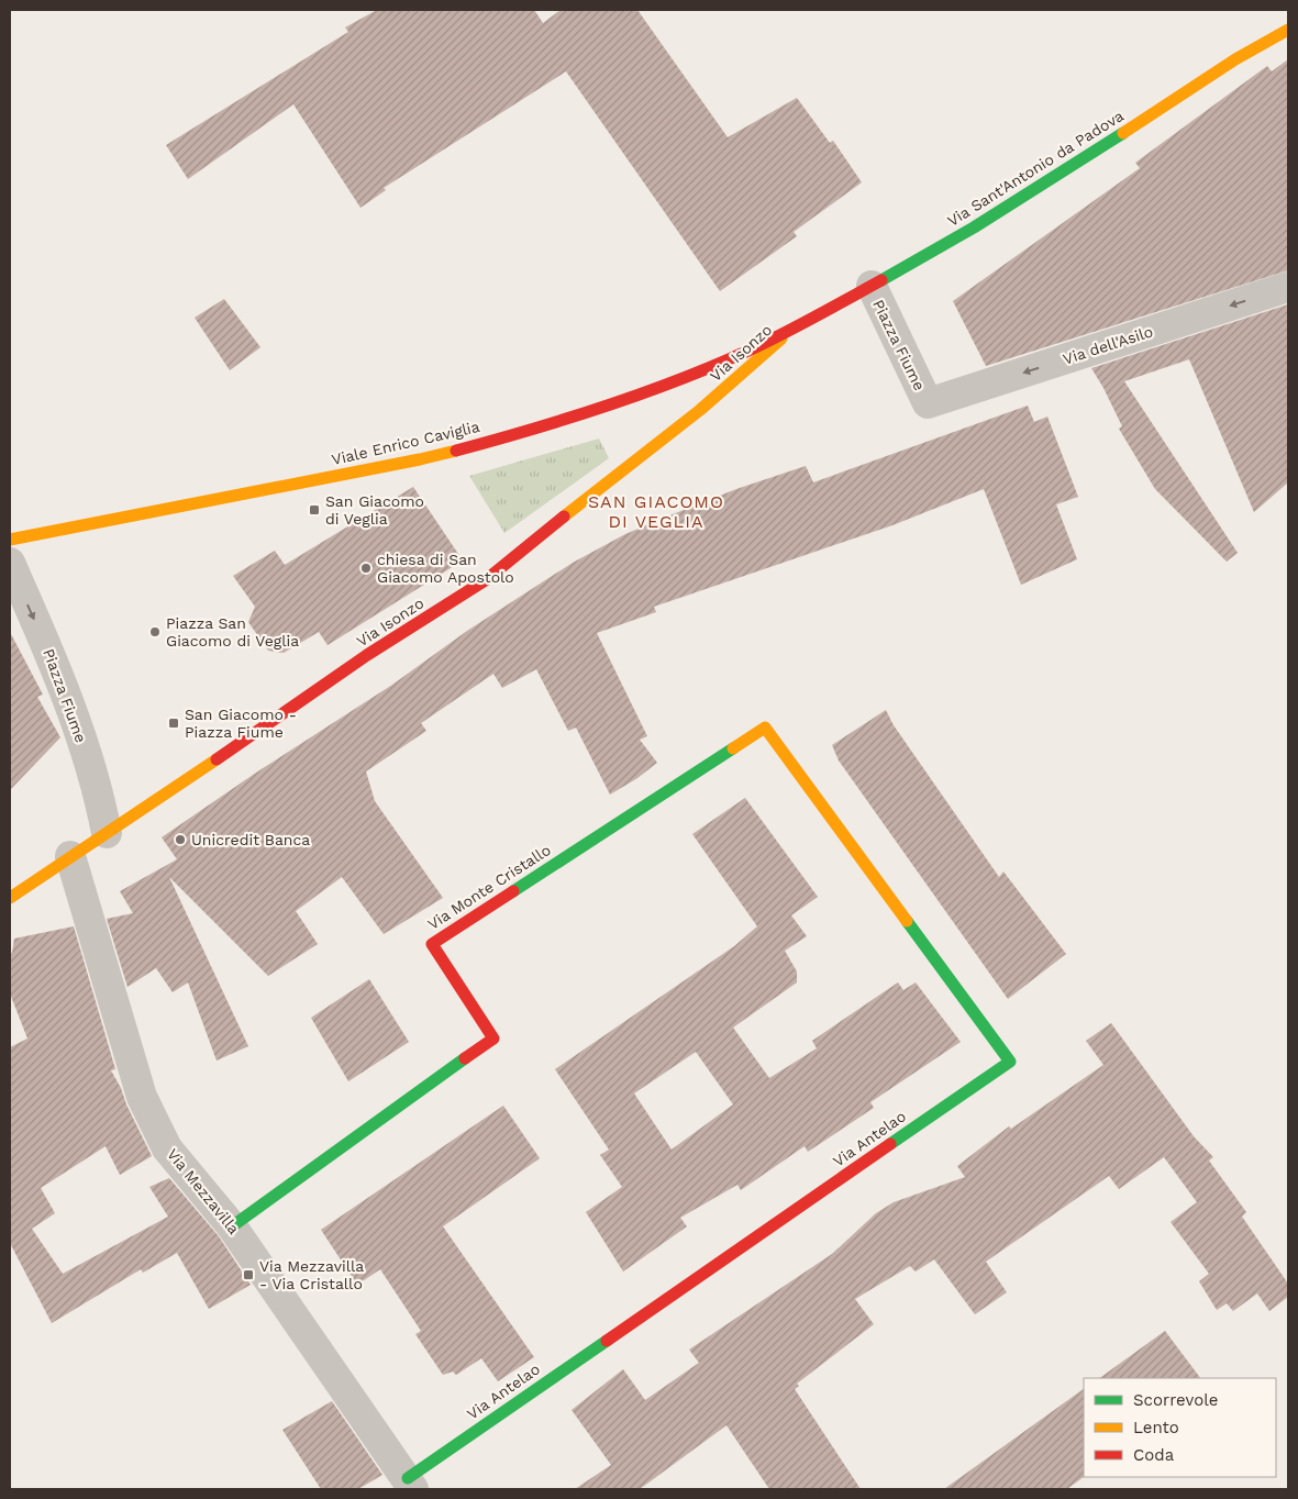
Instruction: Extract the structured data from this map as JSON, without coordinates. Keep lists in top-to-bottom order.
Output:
{
  "streets": {
    "main road": [
      "Via Sant'Antonio da Padova",
      "Via Isonzo",
      "Viale Enrico Caviglia",
      "Via Monte Cristallo",
      "Via Antelao"
    ],
    "street": ["Piazza Fiume", "Via dell'Asilo", "Via Mezzavilla"]
  },
  "crossings": [
    ["Via Sant'Antonio da Padova", "Piazza Fiume"],
    ["Via Sant'Antonio da Padova", "Via Isonzo"],
    ["Via Sant'Antonio da Padova", "Viale Enrico Caviglia"],
    ["Piazza Fiume", "Via dell'Asilo"],
    ["Piazza Fiume", "Via Isonzo"],
    ["Via Isonzo", "Viale Enrico Caviglia"],
    ["Via Isonzo", "Via Mezzavilla"],
    ["Via Monte Cristallo", "Via Antelao"],
    ["Via Monte Cristallo", "Via Mezzavilla"],
    ["Via Antelao", "Via Mezzavilla"]
  ],
  "one_way": ["Piazza Fiume", "Via dell'Asilo"],
  "districts": ["SAN GIACOMO DI VEGLIA"],
  "places": {
    "transit": ["San Giacomo di Veglia", "San Giacomo - Piazza Fiume", "Via Mezzavilla - Via Cristallo"],
    "other": ["chiesa di San Giacomo Apostolo", "Piazza San Giacomo di Veglia", "Unicredit Banca"]
  },
  "legend": ["Scorrevole", "Lento", "Coda"]
}
